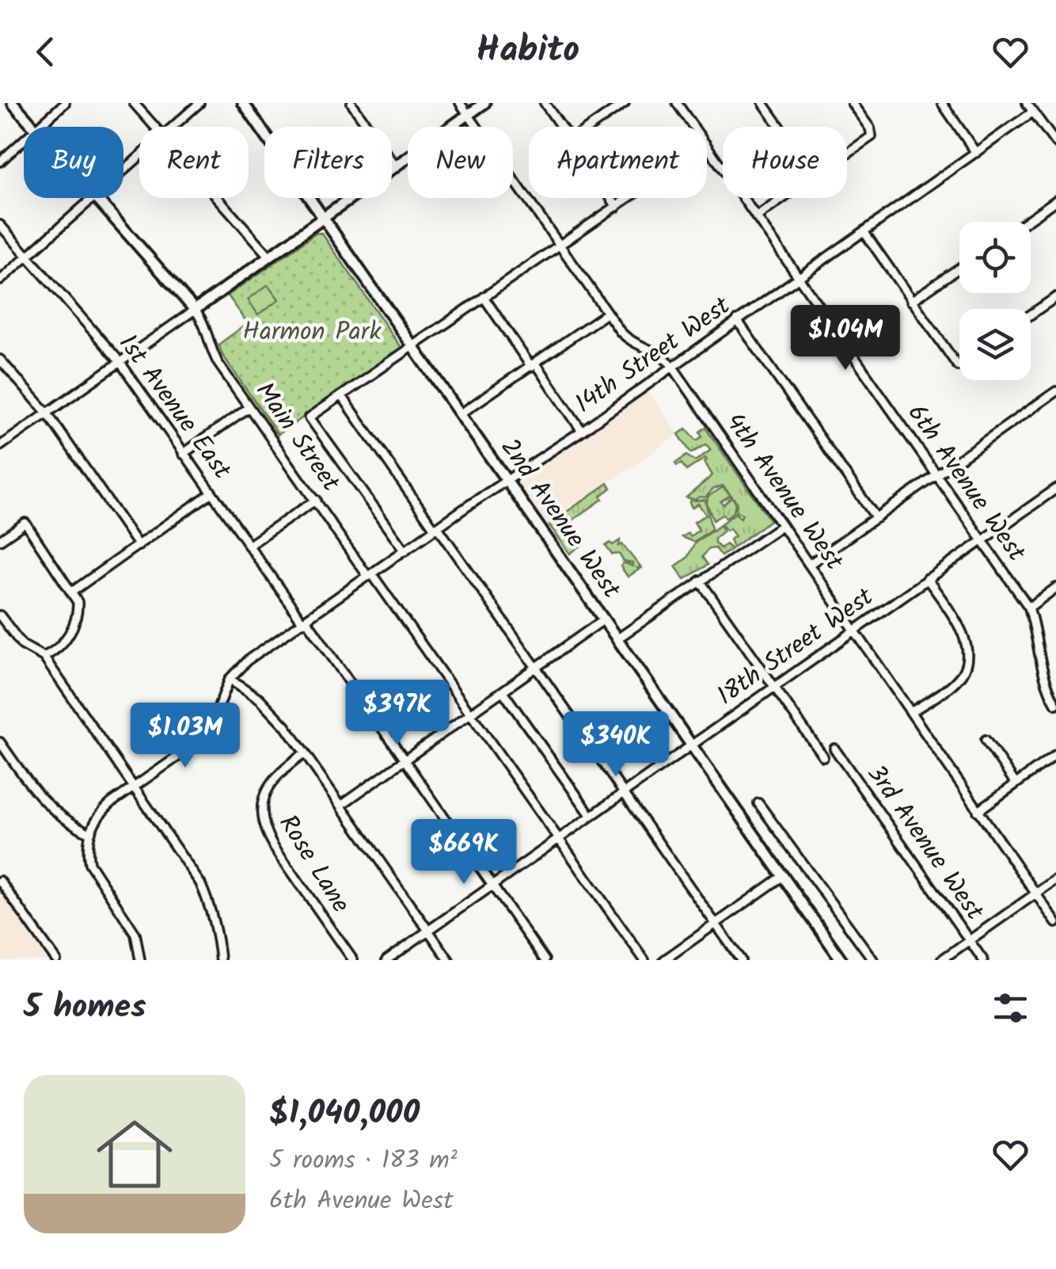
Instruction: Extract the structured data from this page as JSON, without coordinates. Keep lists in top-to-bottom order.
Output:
{
  "streets": {
    "main road": ["Main Street", "2nd Avenue West"],
    "street": [
      "14th Street West",
      "1st Avenue East",
      "6th Avenue West",
      "4th Avenue West",
      "18th Street West",
      "3rd Avenue West",
      "Rose Lane"
    ]
  },
  "crossings": [
    ["14th Street West", "1st Avenue East"],
    ["14th Street West", "Main Street"],
    ["14th Street West", "6th Avenue West"],
    ["14th Street West", "4th Avenue West"],
    ["14th Street West", "2nd Avenue West"],
    ["1st Avenue East", "18th Street West"],
    ["Main Street", "18th Street West"],
    ["6th Avenue West", "18th Street West"],
    ["4th Avenue West", "18th Street West"],
    ["2nd Avenue West", "18th Street West"]
  ],
  "parks": ["Harmon Park"],
  "page": {
    "header": "Habito",
    "chip": [
      "Buy",
      "Rent",
      "Filters",
      "New",
      "Apartment",
      "House"
    ],
    "price": [
      "$1.04M",
      "$397K",
      "$1.03M",
      "$340K",
      "$669K"
    ],
    "heading": "5 homes",
    "list": [
      {
        "name": "$1,040,000",
        "note": "5 rooms · 183 m² · 6th Avenue West"
      }
    ]
  }
}
